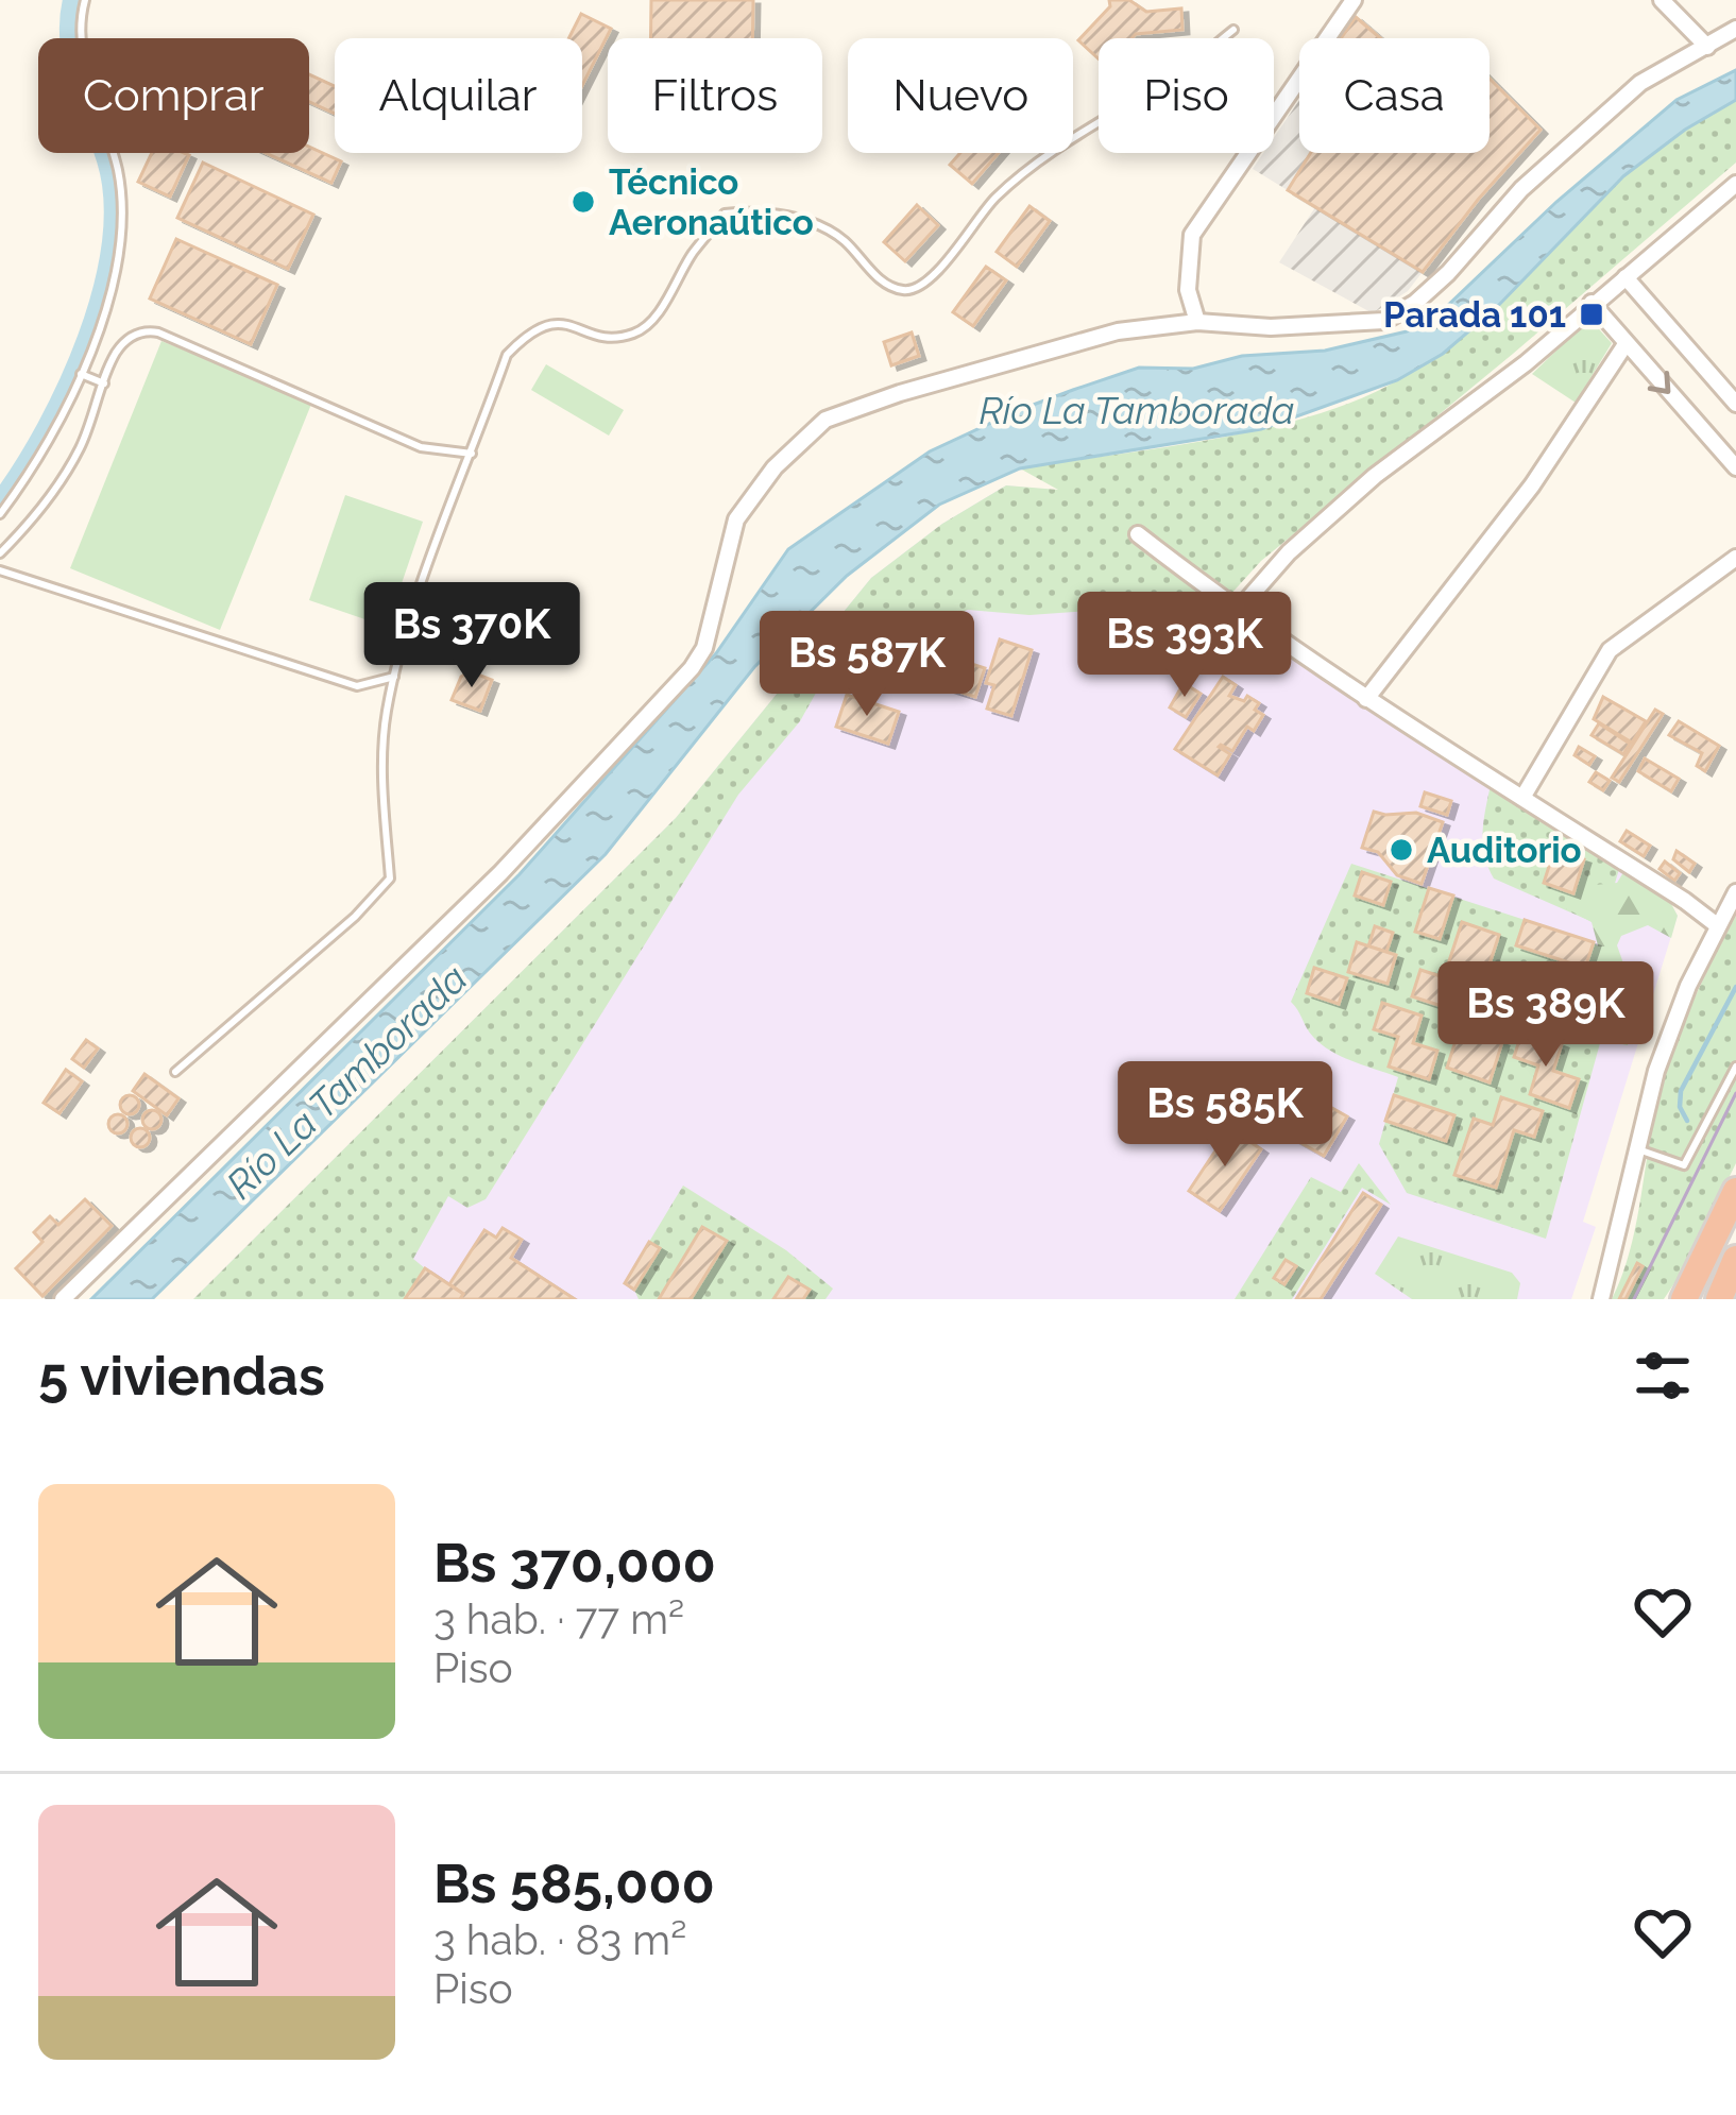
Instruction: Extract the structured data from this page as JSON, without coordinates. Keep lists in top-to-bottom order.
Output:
{
  "water": ["Río La Tamborada"],
  "places": {
    "other": ["Técnico Aeronaútico", "Auditorio"],
    "transit": ["Parada 101"]
  },
  "page": {
    "chip": [
      "Comprar",
      "Alquilar",
      "Filtros",
      "Nuevo",
      "Piso",
      "Casa"
    ],
    "price": [
      "Bs 370K",
      "Bs 393K",
      "Bs 587K",
      "Bs 389K",
      "Bs 585K"
    ],
    "heading": "5 viviendas",
    "list": [
      {
        "name": "Bs 370,000",
        "note": "3 hab. · 77 m² · Piso"
      },
      {
        "name": "Bs 585,000",
        "note": "3 hab. · 83 m² · Piso"
      }
    ]
  }
}
